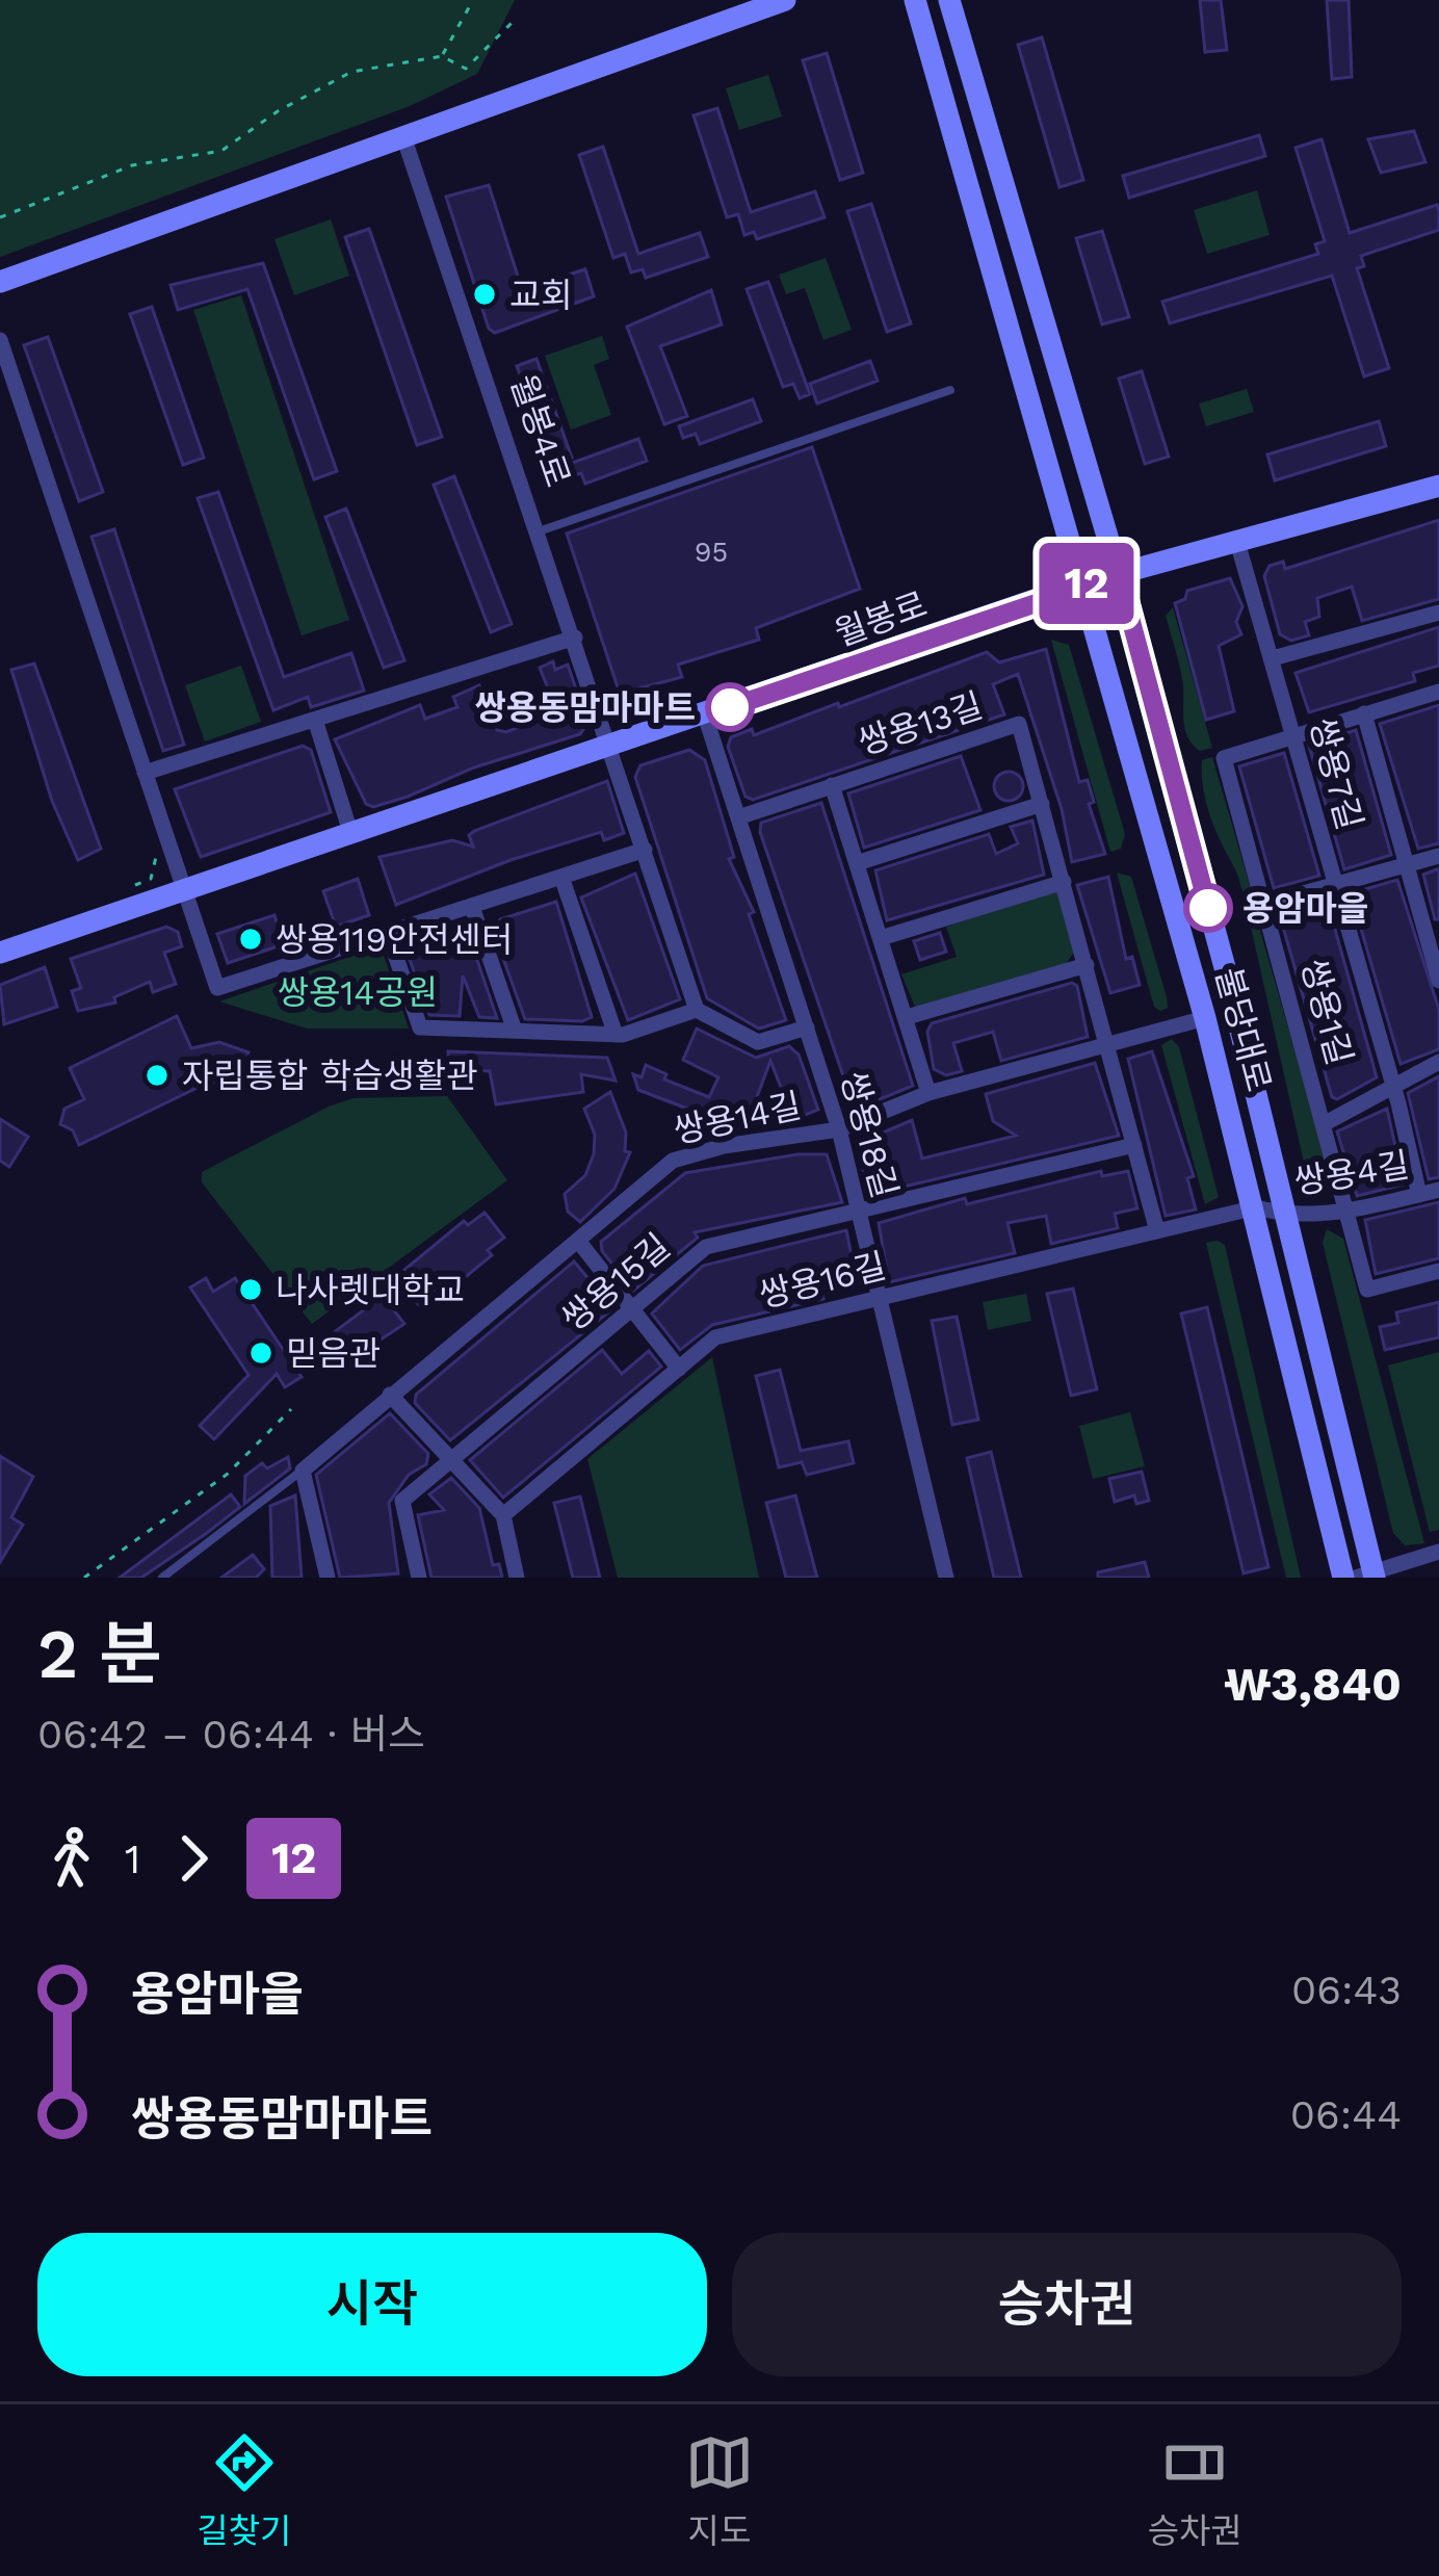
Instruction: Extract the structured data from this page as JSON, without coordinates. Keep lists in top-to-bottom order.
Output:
{
  "streets": {
    "main road": ["월봉로", "불당대로"],
    "street": [
      "월봉4로",
      "쌍용13길",
      "쌍용7길",
      "쌍용1길",
      "쌍용14길",
      "쌍용18길",
      "쌍용4길",
      "쌍용16길",
      "쌍용15길"
    ]
  },
  "crossings": [
    ["월봉4로", "월봉로"],
    ["월봉로", "쌍용7길"],
    ["월봉로", "불당대로"],
    ["월봉로", "쌍용18길"],
    ["쌍용13길", "쌍용14길"],
    ["쌍용13길", "쌍용18길"],
    ["쌍용13길", "쌍용16길"],
    ["쌍용13길", "쌍용15길"],
    ["쌍용7길", "쌍용1길"],
    ["쌍용7길", "쌍용4길"],
    ["쌍용1길", "쌍용4길"],
    ["불당대로", "쌍용14길"],
    ["불당대로", "쌍용4길"],
    ["불당대로", "쌍용16길"],
    ["쌍용14길", "쌍용18길"],
    ["쌍용18길", "쌍용16길"],
    ["쌍용18길", "쌍용15길"],
    ["쌍용4길", "쌍용16길"]
  ],
  "parks": ["쌍용14공원"],
  "places": [
    "교회",
    "쌍용동맘마마트",
    "용암마을",
    "쌍용119안전센터",
    "자립통합 학습생활관",
    "나사렛대학교",
    "믿음관"
  ],
  "lines": ["bus line 12"],
  "house_numbers": ["95"],
  "page": {
    "on_map": "12",
    "heading": ["2 분", "06:42 – 06:44 · 버스", "₩3,840"],
    "legs": ["1", "12"],
    "list": [
      {
        "name": "용암마을",
        "value": "06:43"
      },
      {
        "name": "쌍용동맘마마트",
        "value": "06:44"
      }
    ],
    "buttons": ["시작", "승차권"],
    "tabs": ["길찾기", "지도", "승차권"]
  }
}
